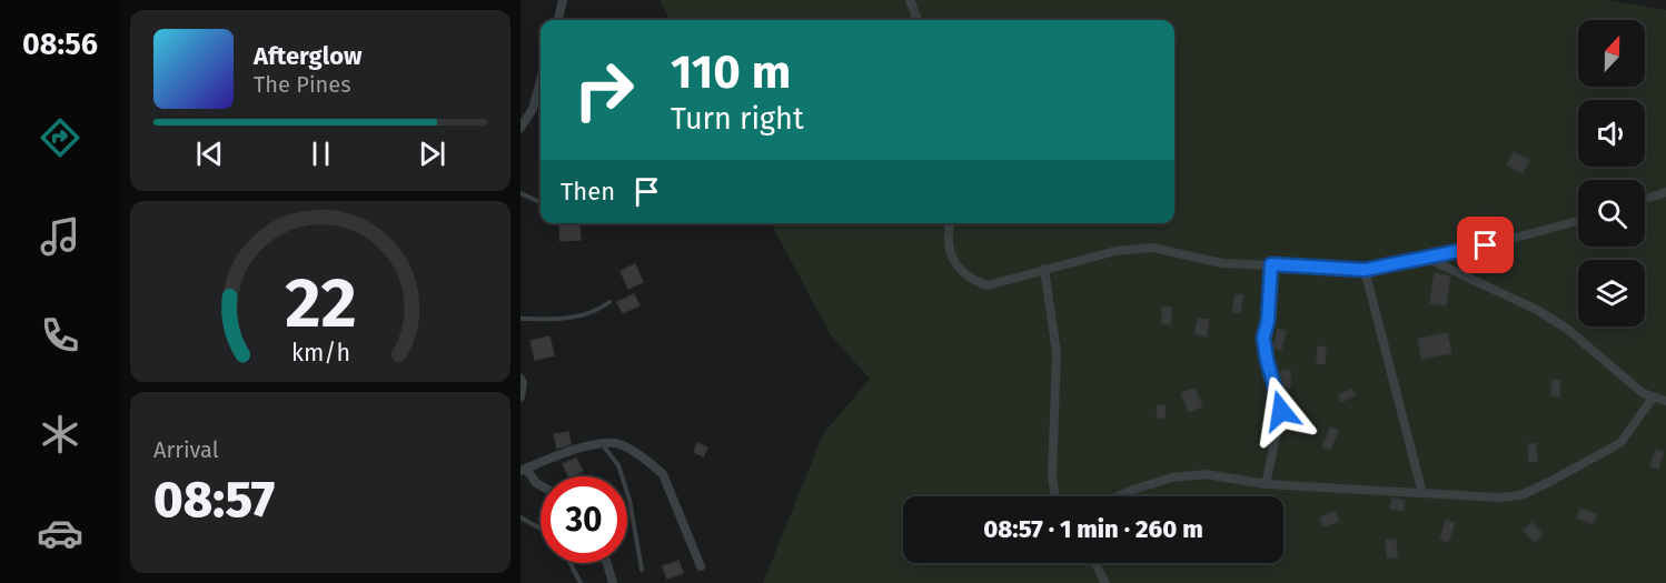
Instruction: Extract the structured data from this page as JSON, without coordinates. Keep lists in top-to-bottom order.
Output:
{
  "north": "top",
  "page": {
    "tabs": "08:56",
    "turn": ["110 m", "Turn right"],
    "song": ["Afterglow", "The Pines"],
    "then": "Then",
    "tile": ["Arrival", "08:57"],
    "limit": "30",
    "trip": "08:57 · 1 min · 260 m",
    "gauge": ["22", "km/h"]
  }
}
